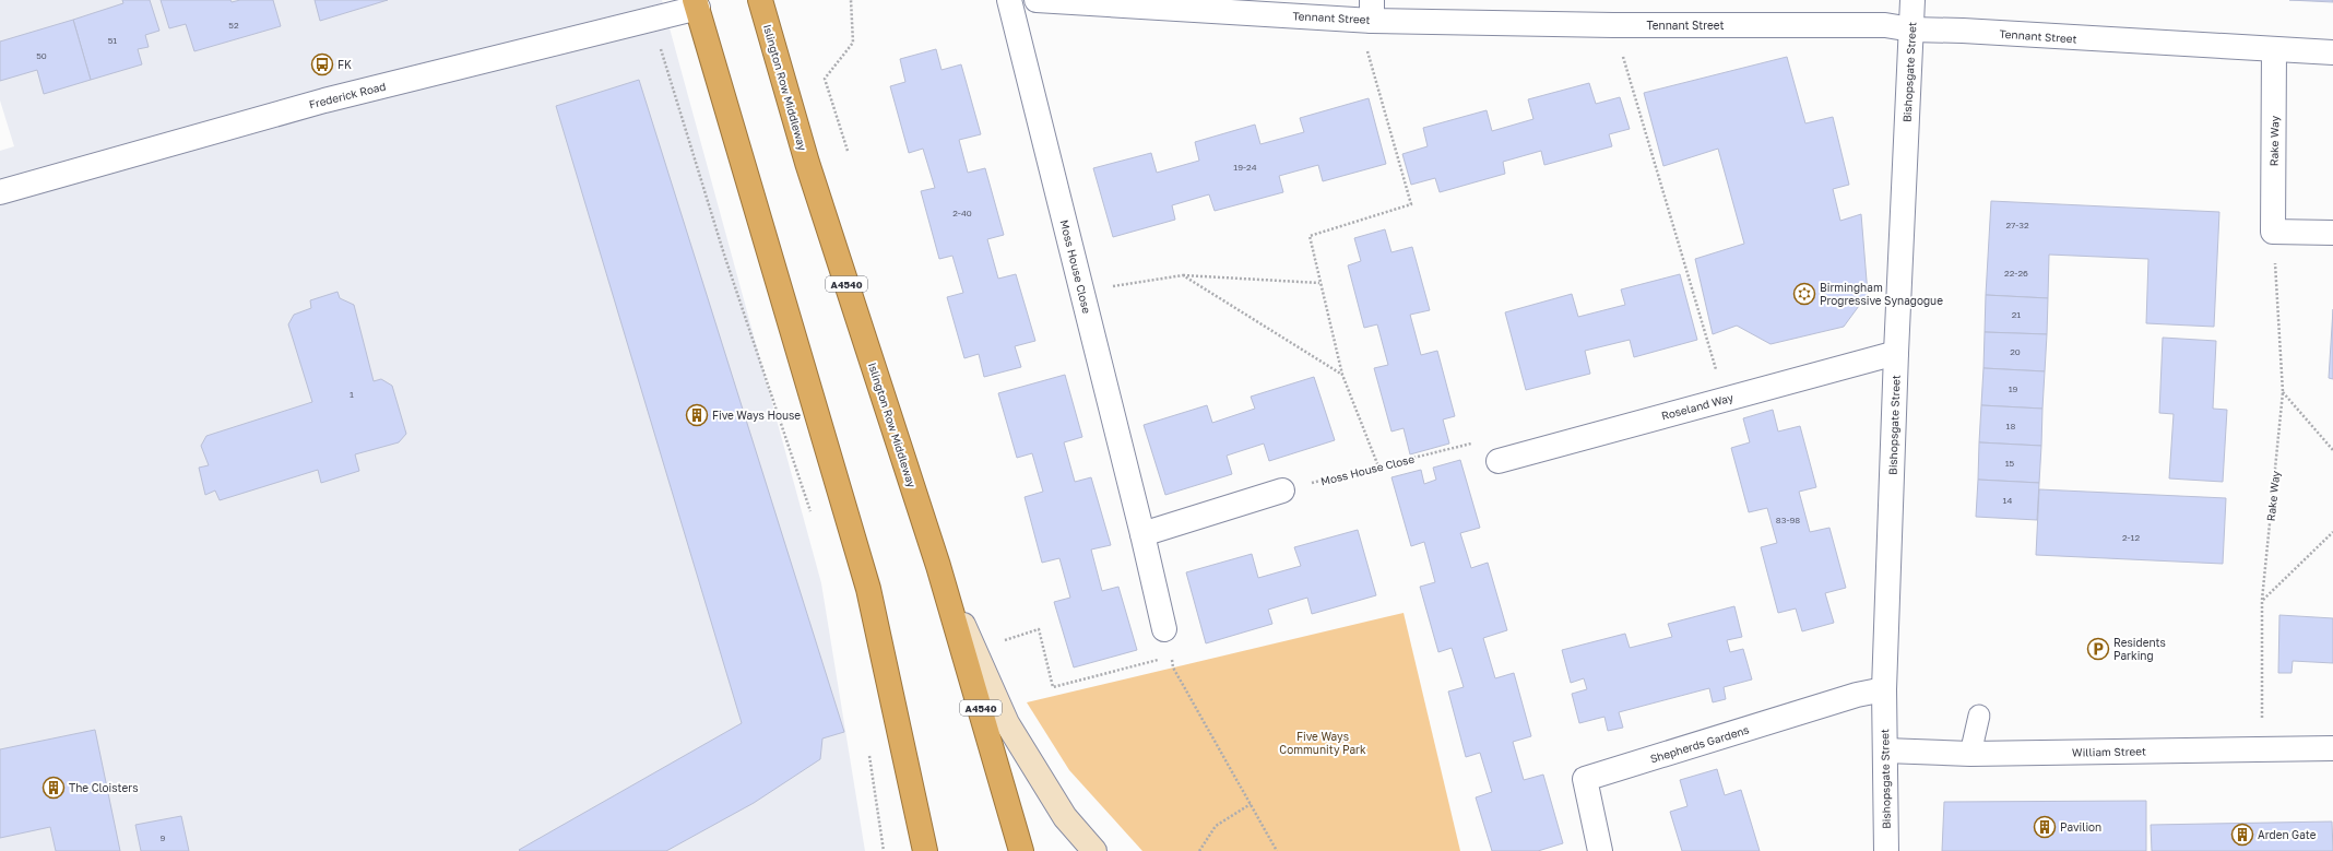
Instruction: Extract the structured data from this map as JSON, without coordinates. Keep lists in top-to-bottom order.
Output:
{
  "streets": {
    "highway": ["Islington Row Middleway", "A4540"],
    "street": [
      "Tennant Street",
      "Bishopsgate Street",
      "Frederick Road",
      "Rake Way",
      "Moss House Close",
      "Roseland Way",
      "Shepherds Gardens",
      "William Street"
    ]
  },
  "crossings": [
    ["Tennant Street", "Bishopsgate Street"],
    ["Tennant Street", "Rake Way"],
    ["Bishopsgate Street", "Roseland Way"],
    ["Bishopsgate Street", "Shepherds Gardens"],
    ["Bishopsgate Street", "William Street"],
    ["Rake Way", "William Street"]
  ],
  "parks": ["Five Ways Community Park"],
  "places": {
    "bus stop": ["FK"],
    "synagogue": ["Birmingham Progressive Synagogue"],
    "building": [
      "Five Ways House",
      "The Cloisters",
      "Pavilion",
      "Arden Gate"
    ],
    "parking": ["Residents Parking"]
  },
  "house_numbers": [
    "52",
    "51",
    "50",
    "19-24",
    "2-40",
    "27-32",
    "22-26",
    "21",
    "20",
    "19",
    "1",
    "18",
    "15",
    "14",
    "83-98",
    "2-12",
    "9"
  ]
}
